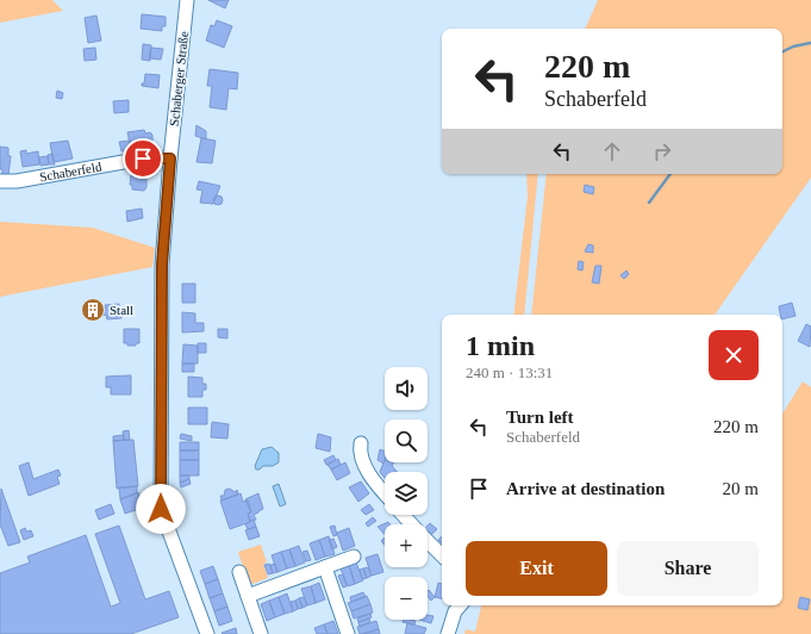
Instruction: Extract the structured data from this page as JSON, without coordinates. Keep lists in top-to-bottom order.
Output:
{
  "streets": {
    "street": ["Schaberger Straße", "Schaberfeld"]
  },
  "crossings": [
    ["Schaberger Straße", "Schaberfeld"]
  ],
  "places": {
    "building": ["Stall"]
  },
  "page": {
    "turn": ["220 m", "Schaberfeld"],
    "heading": ["1 min", "240 m · 13:31"],
    "map_buttons": ["+", "−"],
    "list": [
      {
        "name": "Turn left",
        "note": "Schaberfeld",
        "value": "220 m"
      },
      {
        "name": "Arrive at destination",
        "value": "20 m"
      }
    ],
    "buttons": ["Exit", "Share"]
  }
}
